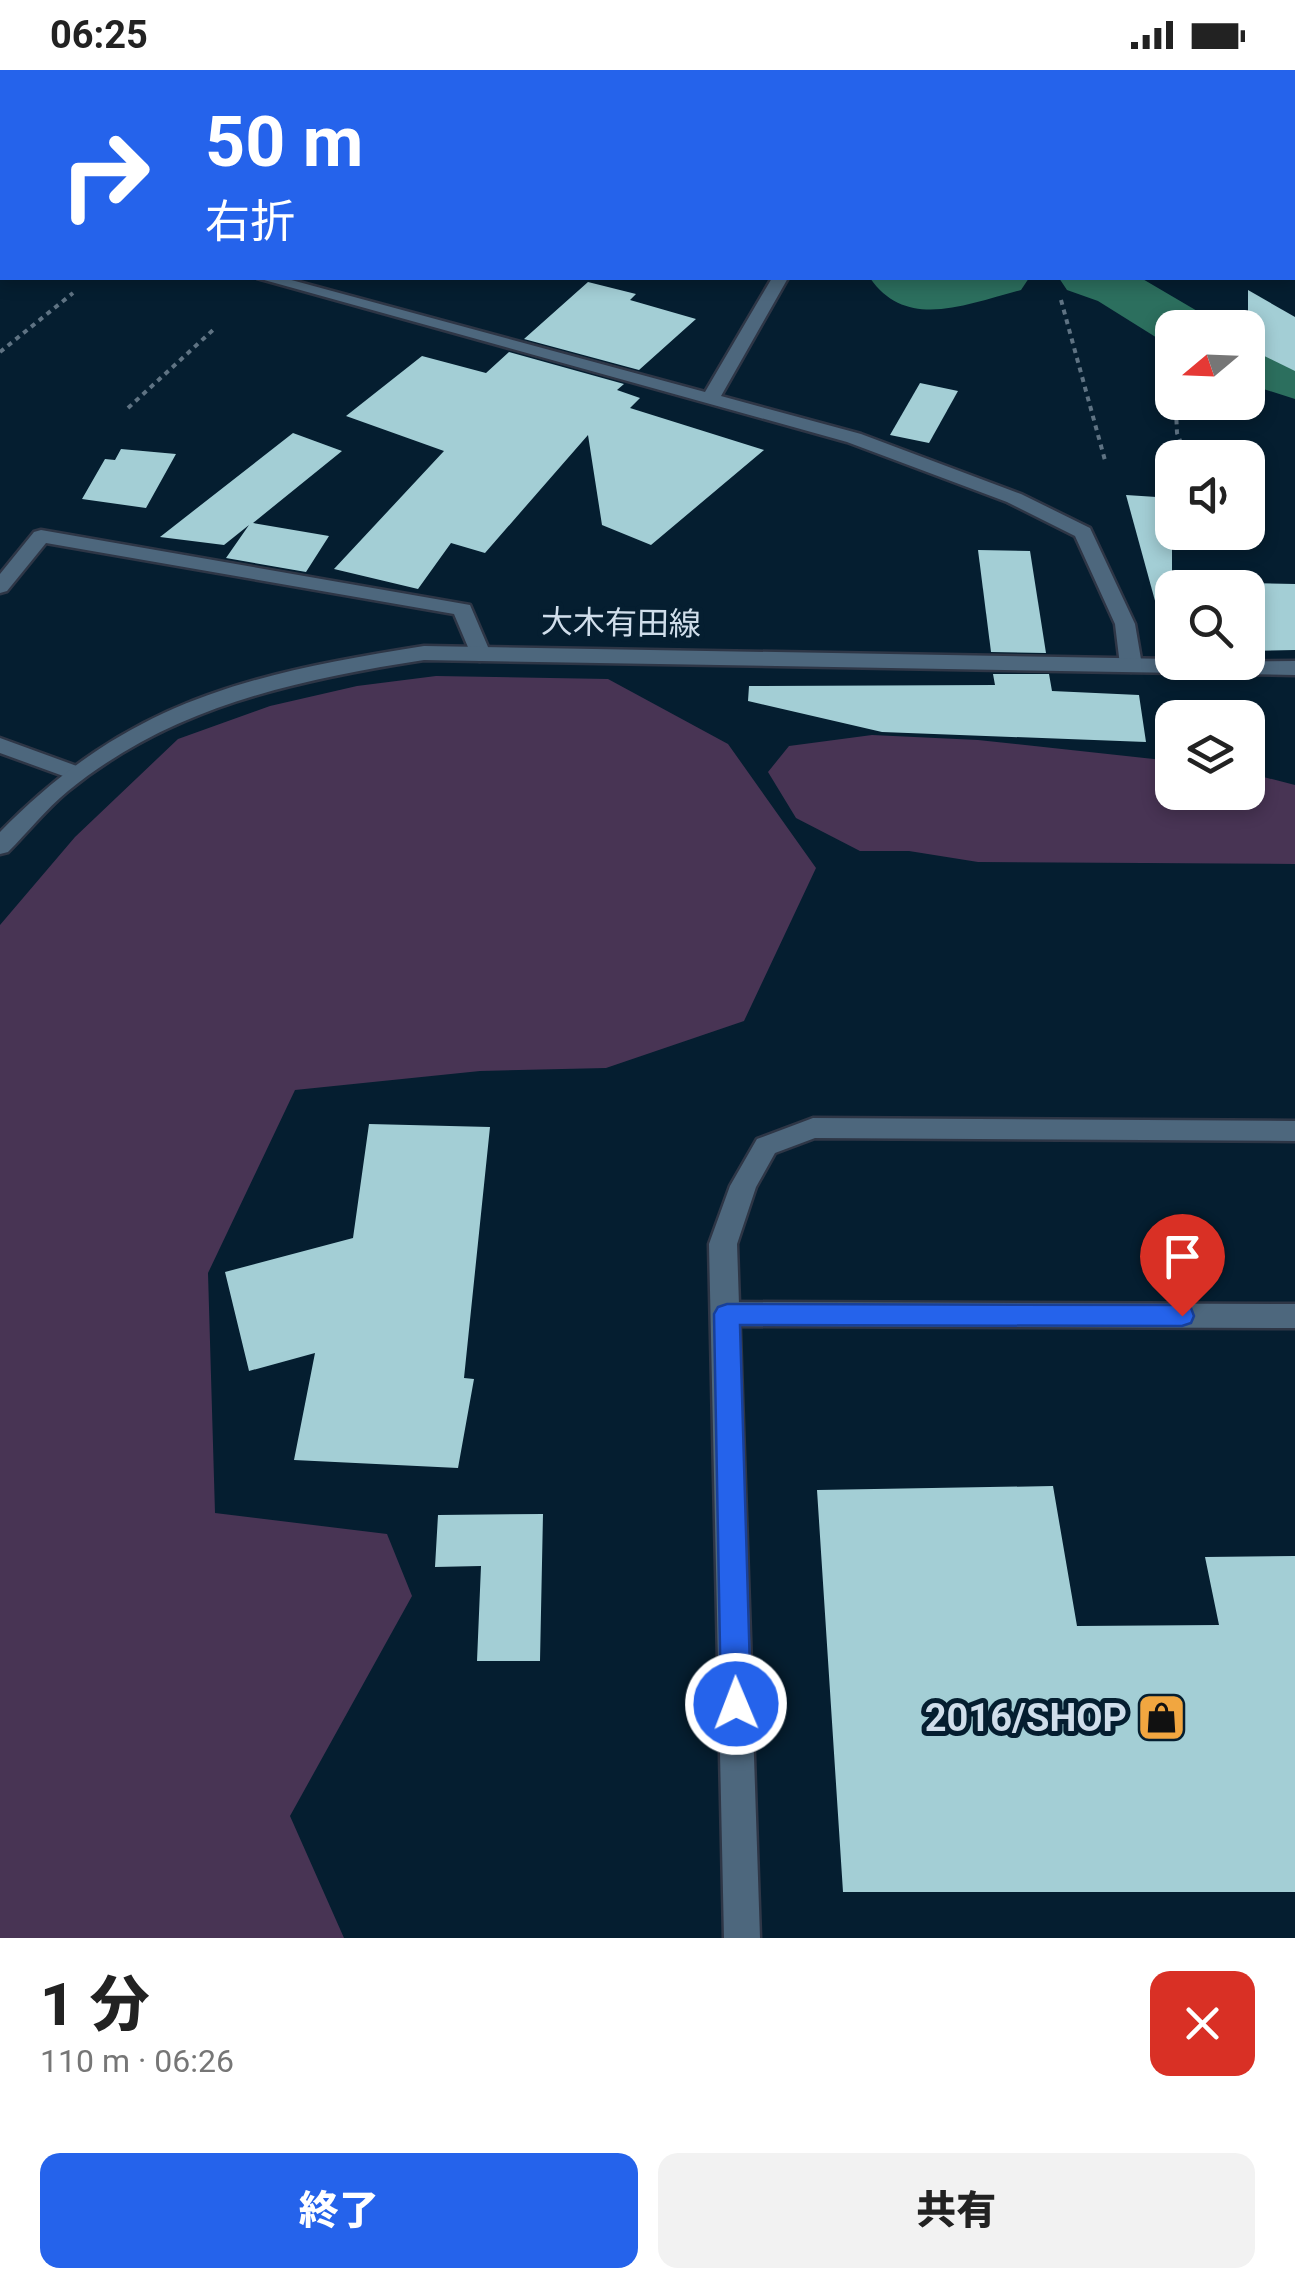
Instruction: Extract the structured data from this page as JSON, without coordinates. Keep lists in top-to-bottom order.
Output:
{
  "streets": {
    "street": ["大木有田線"]
  },
  "places": {
    "shop": ["2016/SHOP"]
  },
  "north": "left",
  "page": {
    "status": "06:25",
    "turn": ["50 m", "右折"],
    "heading": ["1 分", "110 m · 06:26"],
    "buttons": ["終了", "共有"]
  }
}
